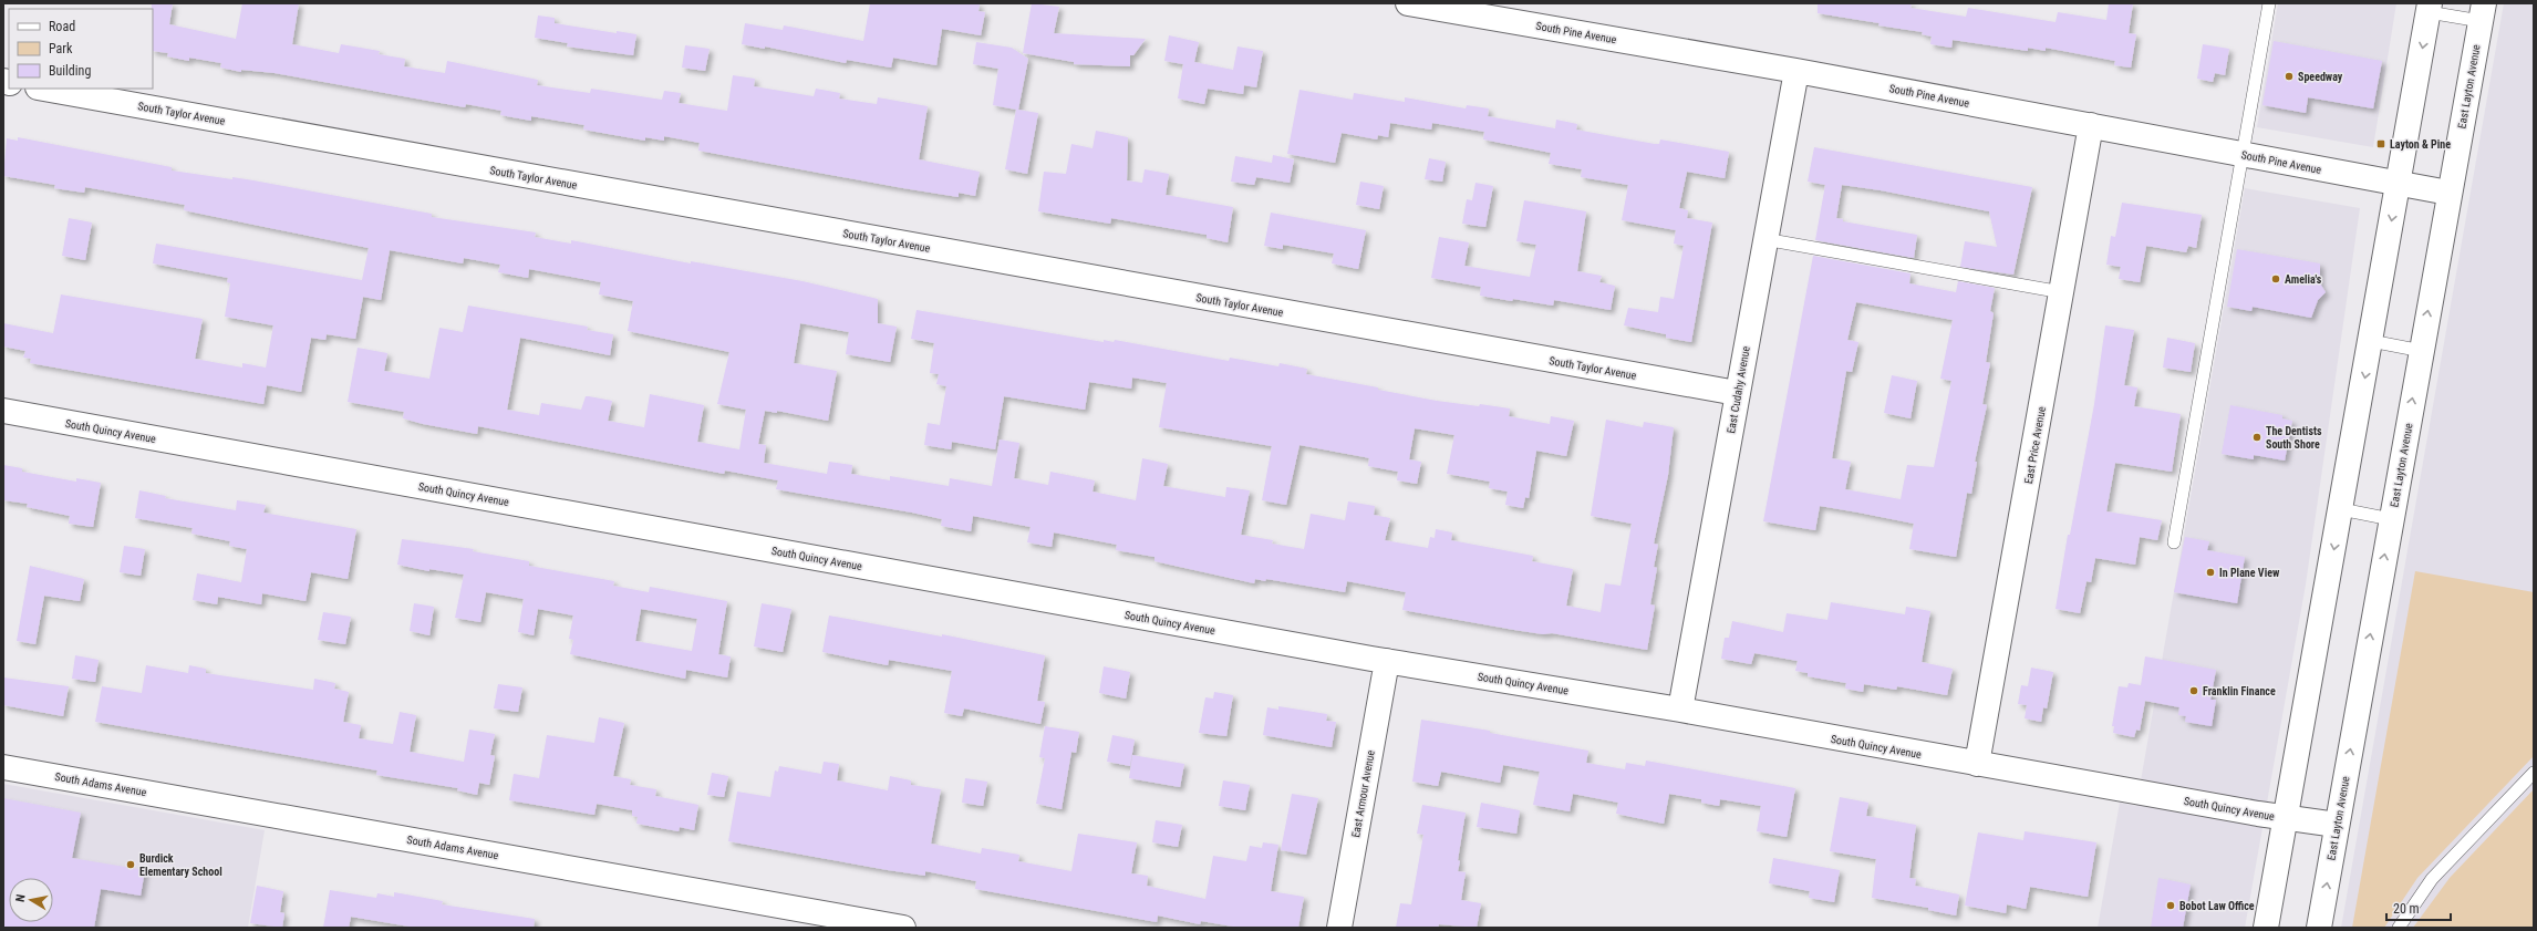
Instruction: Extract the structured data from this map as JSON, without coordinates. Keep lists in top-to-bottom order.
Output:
{
  "streets": {
    "street": [
      "South Pine Avenue",
      "East Layton Avenue",
      "South Taylor Avenue",
      "East Cudahy Avenue",
      "South Quincy Avenue",
      "East Price Avenue",
      "South Adams Avenue",
      "East Armour Avenue"
    ]
  },
  "crossings": [
    ["South Pine Avenue", "East Layton Avenue"],
    ["South Pine Avenue", "East Cudahy Avenue"],
    ["South Pine Avenue", "East Price Avenue"],
    ["East Layton Avenue", "South Quincy Avenue"],
    ["South Taylor Avenue", "East Cudahy Avenue"],
    ["East Cudahy Avenue", "South Quincy Avenue"],
    ["South Quincy Avenue", "East Price Avenue"],
    ["South Quincy Avenue", "East Armour Avenue"]
  ],
  "places": {
    "other": [
      "Speedway",
      "Amelia's",
      "The Dentists South Shore",
      "In Plane View",
      "Franklin Finance",
      "Burdick Elementary School",
      "Bobot Law Office"
    ],
    "transit": ["Layton & Pine"]
  },
  "legend": ["Road", "Park", "Building"],
  "scale_bar": "20 m",
  "north": "left"
}
